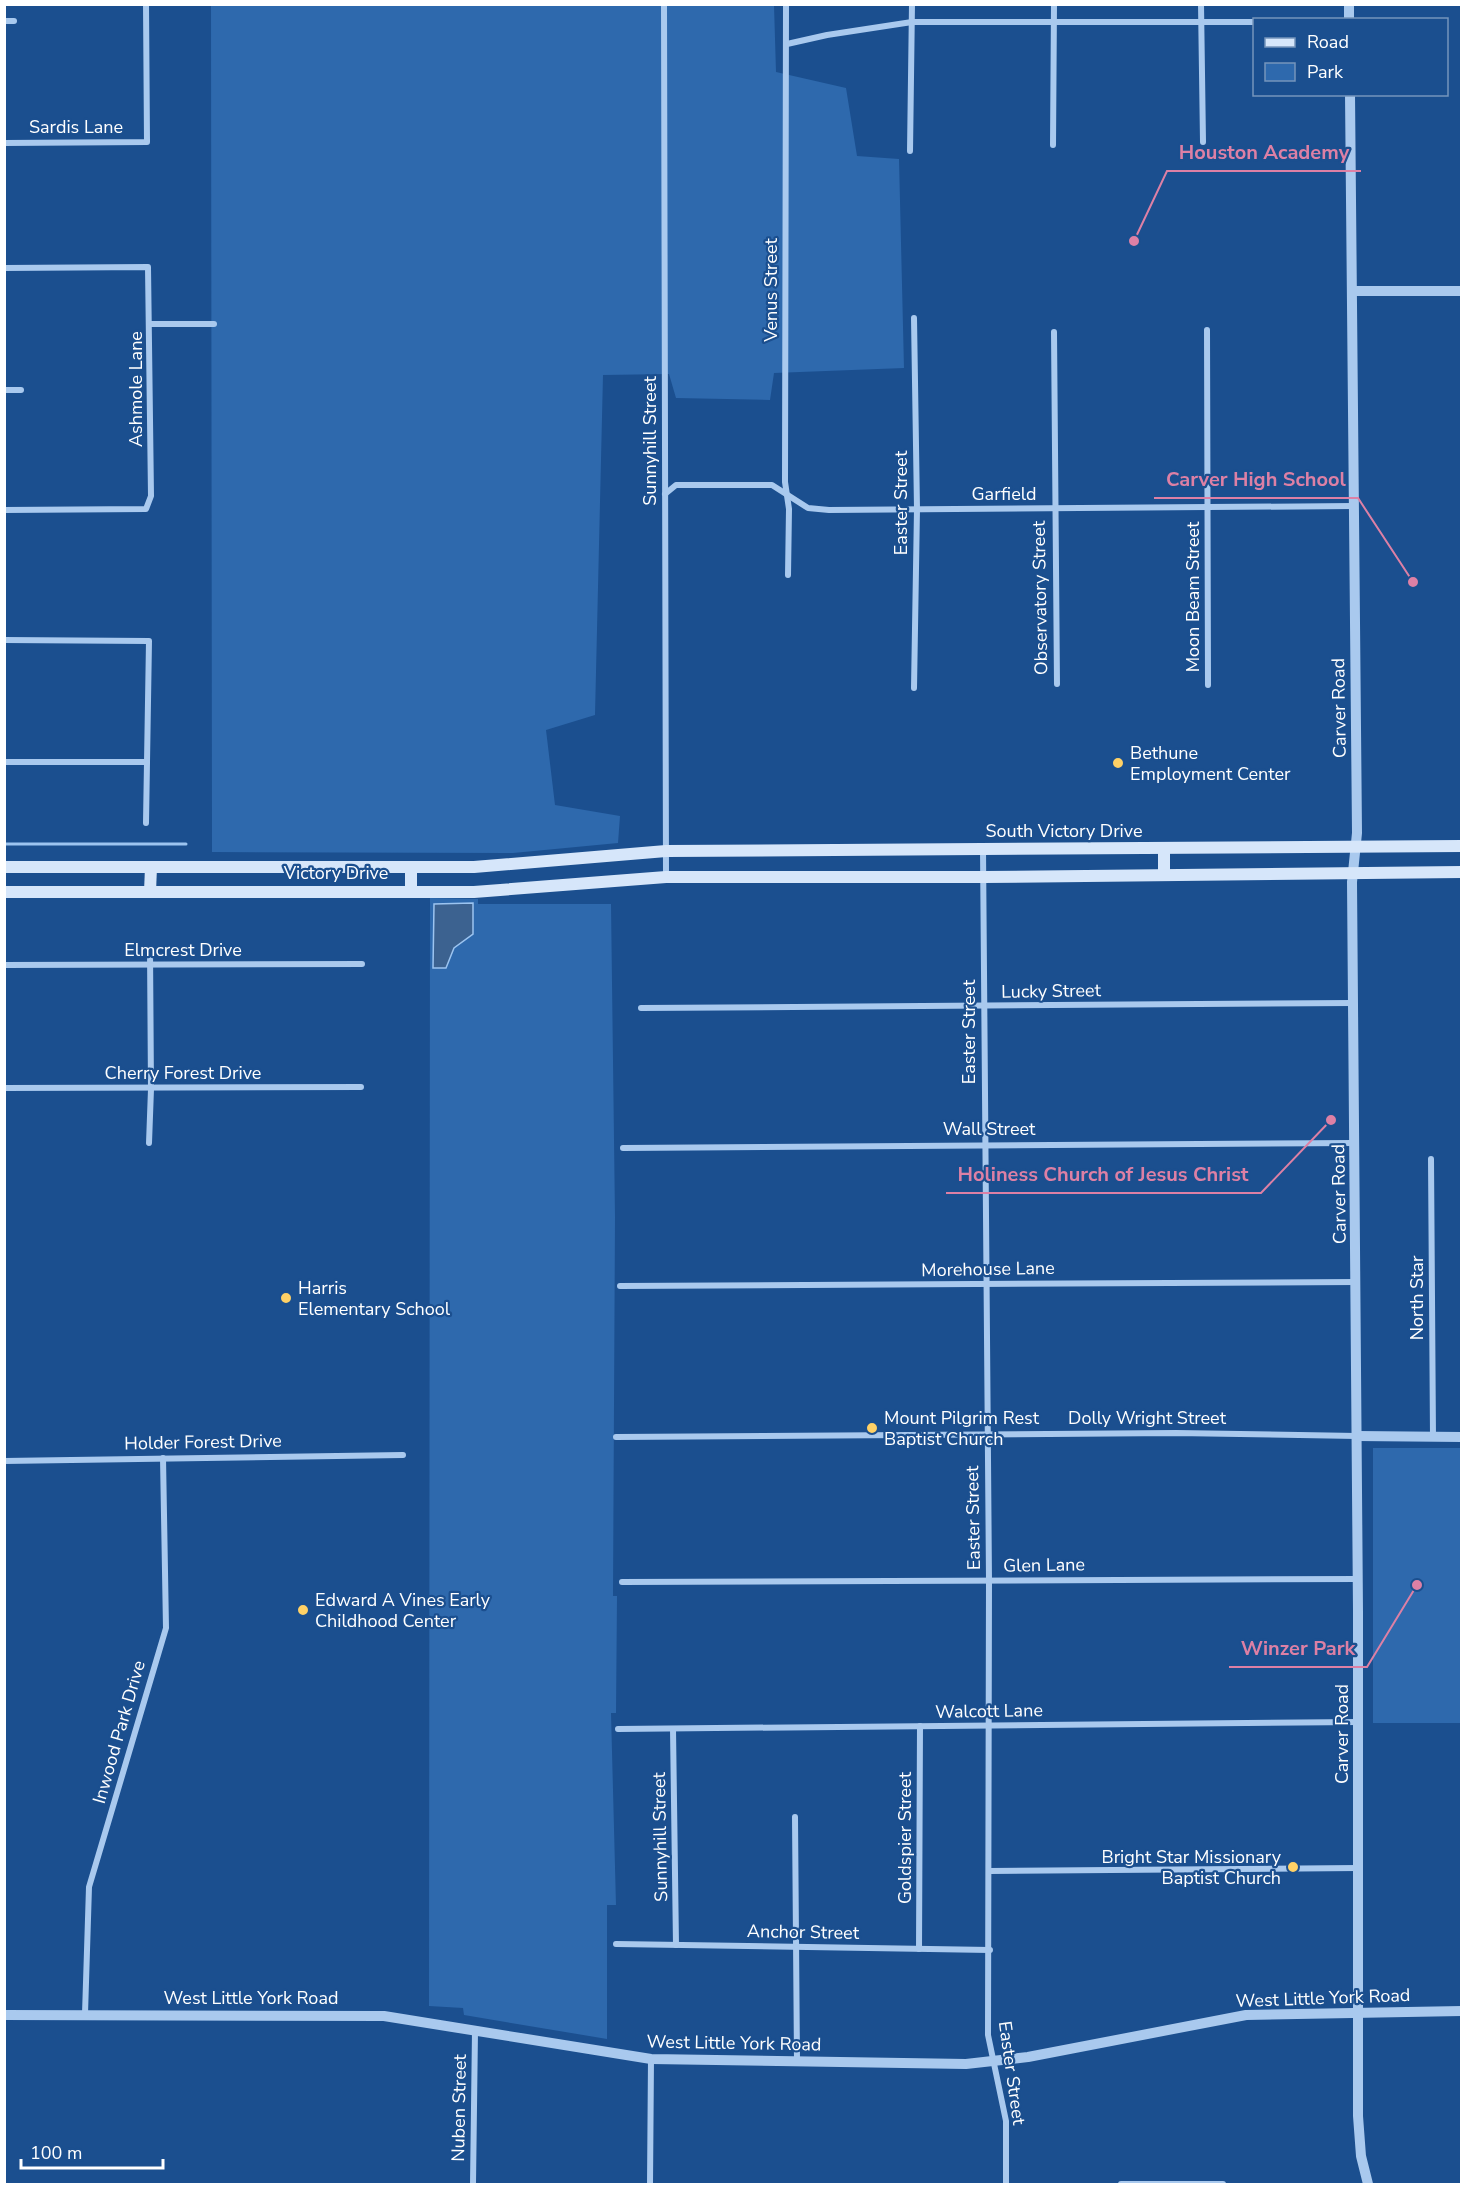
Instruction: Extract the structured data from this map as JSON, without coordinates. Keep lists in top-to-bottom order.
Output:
{
  "streets": {
    "main road": ["South Victory Drive", "Victory Drive"],
    "street": [
      "Sardis Lane",
      "Venus Street",
      "Ashmole Lane",
      "Sunnyhill Street",
      "Garfield",
      "Easter Street",
      "Moon Beam Street",
      "Observatory Street",
      "Carver Road",
      "Elmcrest Drive",
      "Lucky Street",
      "Cherry Forest Drive",
      "Wall Street",
      "Morehouse Lane",
      "North Star",
      "Dolly Wright Street",
      "Holder Forest Drive",
      "Glen Lane",
      "Walcott Lane",
      "Inwood Park Drive",
      "Goldspier Street",
      "Anchor Street",
      "West Little York Road",
      "Nuben Street"
    ]
  },
  "crossings": [
    ["Venus Street", "Garfield"],
    ["Sunnyhill Street", "Garfield"],
    ["Sunnyhill Street", "South Victory Drive"],
    ["Sunnyhill Street", "Victory Drive"],
    ["Sunnyhill Street", "Walcott Lane"],
    ["Sunnyhill Street", "Anchor Street"],
    ["Garfield", "Easter Street"],
    ["Garfield", "Moon Beam Street"],
    ["Garfield", "Observatory Street"],
    ["Garfield", "Carver Road"],
    ["Easter Street", "South Victory Drive"],
    ["Easter Street", "Lucky Street"],
    ["Easter Street", "Wall Street"],
    ["Easter Street", "Morehouse Lane"],
    ["Easter Street", "Dolly Wright Street"],
    ["Easter Street", "Glen Lane"],
    ["Easter Street", "Walcott Lane"],
    ["Easter Street", "Anchor Street"],
    ["Easter Street", "West Little York Road"],
    ["Carver Road", "South Victory Drive"],
    ["Carver Road", "Lucky Street"],
    ["Carver Road", "Wall Street"],
    ["Carver Road", "Morehouse Lane"],
    ["Carver Road", "Dolly Wright Street"],
    ["Carver Road", "Glen Lane"],
    ["Carver Road", "Walcott Lane"],
    ["Carver Road", "West Little York Road"],
    ["South Victory Drive", "Victory Drive"],
    ["North Star", "Dolly Wright Street"],
    ["Holder Forest Drive", "Inwood Park Drive"],
    ["Walcott Lane", "Goldspier Street"],
    ["Inwood Park Drive", "West Little York Road"],
    ["Goldspier Street", "Anchor Street"],
    ["West Little York Road", "Nuben Street"]
  ],
  "places": [
    "Houston Academy",
    "Carver High School",
    "Bethune Employment Center",
    "Holiness Church of Jesus Christ",
    "Harris Elementary School",
    "Mount Pilgrim Rest Baptist Church",
    "Winzer Park",
    "Edward A Vines Early Childhood Center",
    "Bright Star Missionary Baptist Church"
  ],
  "legend": ["Road", "Park"],
  "scale_bar": "100 m"
}
